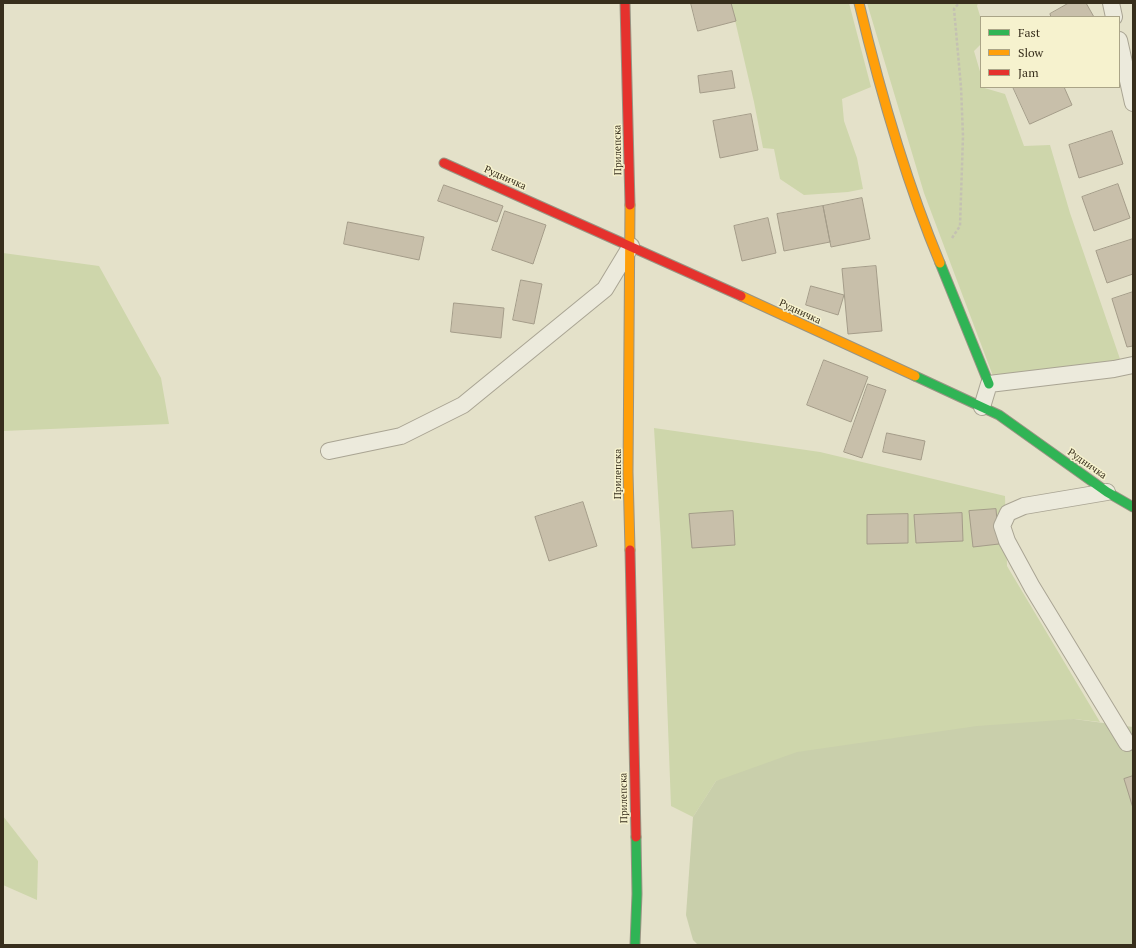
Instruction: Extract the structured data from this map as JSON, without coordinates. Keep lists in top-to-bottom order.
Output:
{
  "streets": {
    "street": ["Прилепска", "Рудничка"]
  },
  "crossings": [
    ["Прилепска", "Рудничка"]
  ],
  "legend": ["Fast", "Slow", "Jam"]
}
